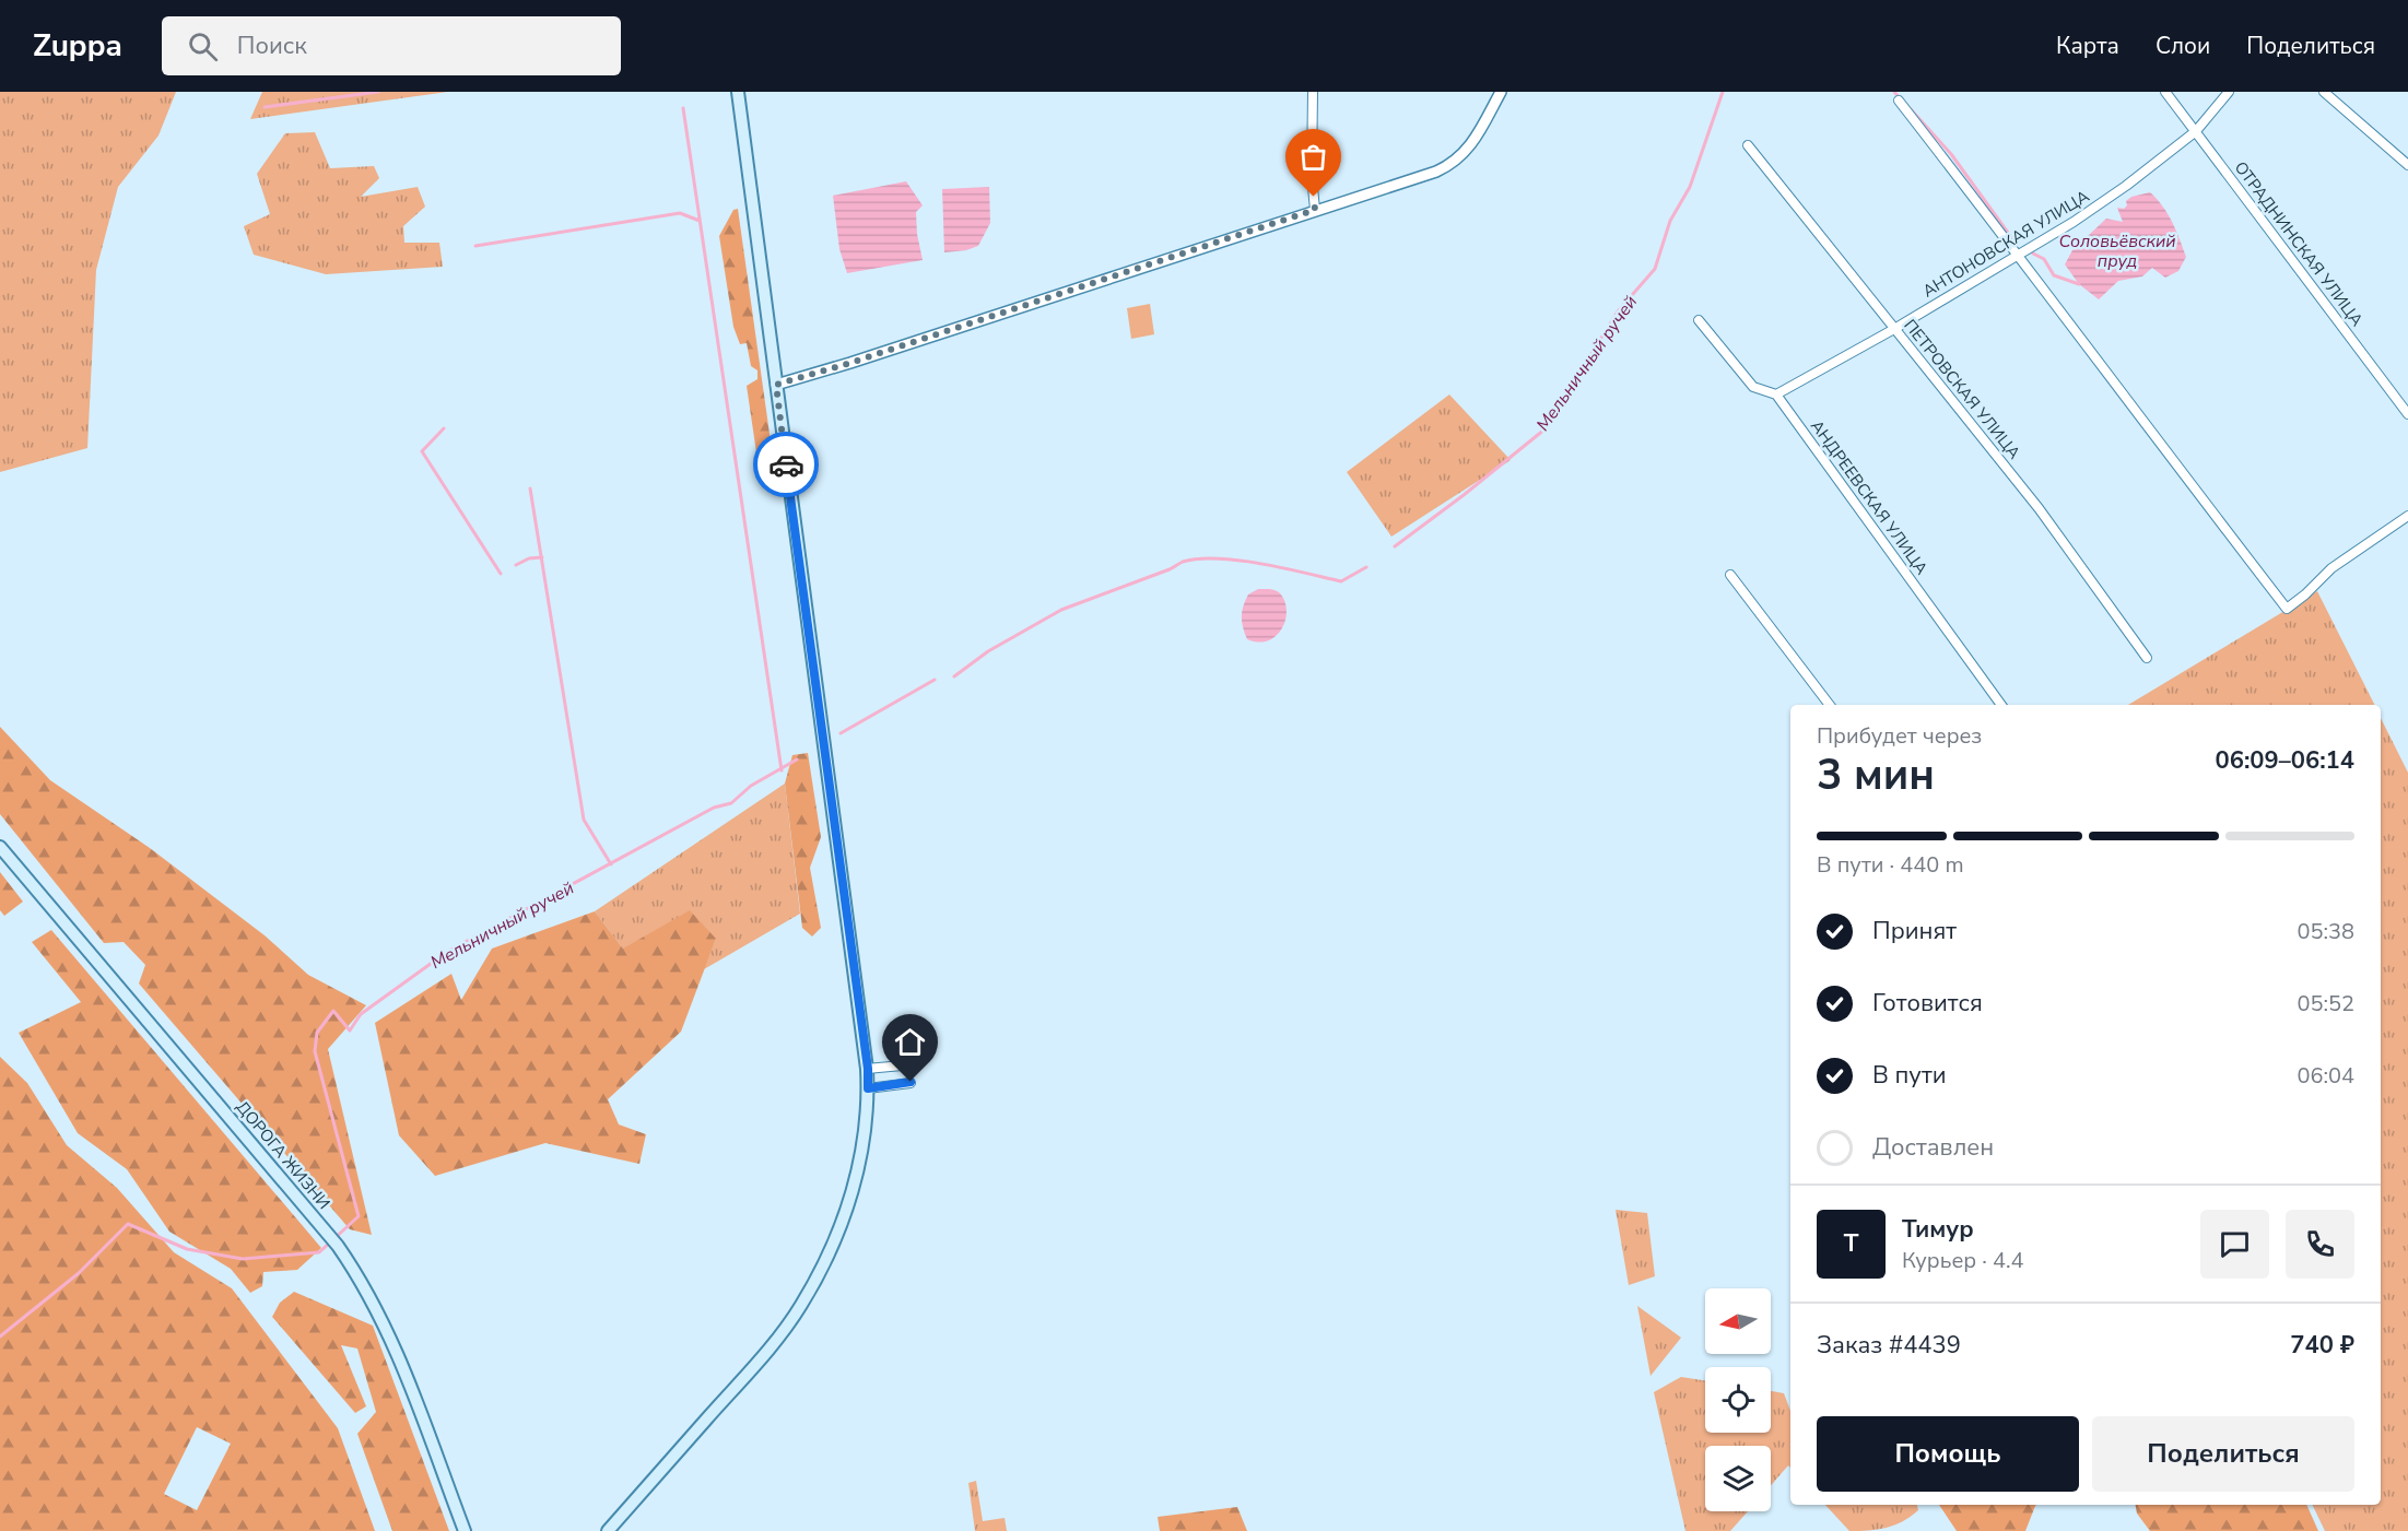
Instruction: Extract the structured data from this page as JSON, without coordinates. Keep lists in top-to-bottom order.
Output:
{
  "streets": {
    "main road": ["ДОРОГА ЖИЗНИ"],
    "street": [
      "АНТОНОВСКАЯ УЛИЦА",
      "ОТРАДНИНСКАЯ УЛИЦА",
      "ПЕТРОВСКАЯ УЛИЦА",
      "АНДРЕЕВСКАЯ УЛИЦА"
    ]
  },
  "crossings": [
    ["АНТОНОВСКАЯ УЛИЦА", "ОТРАДНИНСКАЯ УЛИЦА"],
    ["АНТОНОВСКАЯ УЛИЦА", "ПЕТРОВСКАЯ УЛИЦА"],
    ["АНТОНОВСКАЯ УЛИЦА", "АНДРЕЕВСКАЯ УЛИЦА"]
  ],
  "water": ["Соловьёвский пруд", "Мельничный ручей"],
  "north": "left",
  "page": {
    "header": "Zuppa",
    "search": "Поиск",
    "nav": ["Карта", "Слои", "Поделиться"],
    "heading": ["3 мин", "Прибудет через", "06:09–06:14"],
    "panel": [
      "Тимур",
      "Курьер · 4.4",
      "Заказ #4439",
      "740 ₽"
    ],
    "bar": "В пути · 440 m",
    "list": [
      ["Принят", "05:38"],
      ["Готовится", "05:52"],
      ["В пути", "06:04"],
      "Доставлен"
    ],
    "round": "Т",
    "buttons": ["Помощь", "Поделиться"]
  }
}
